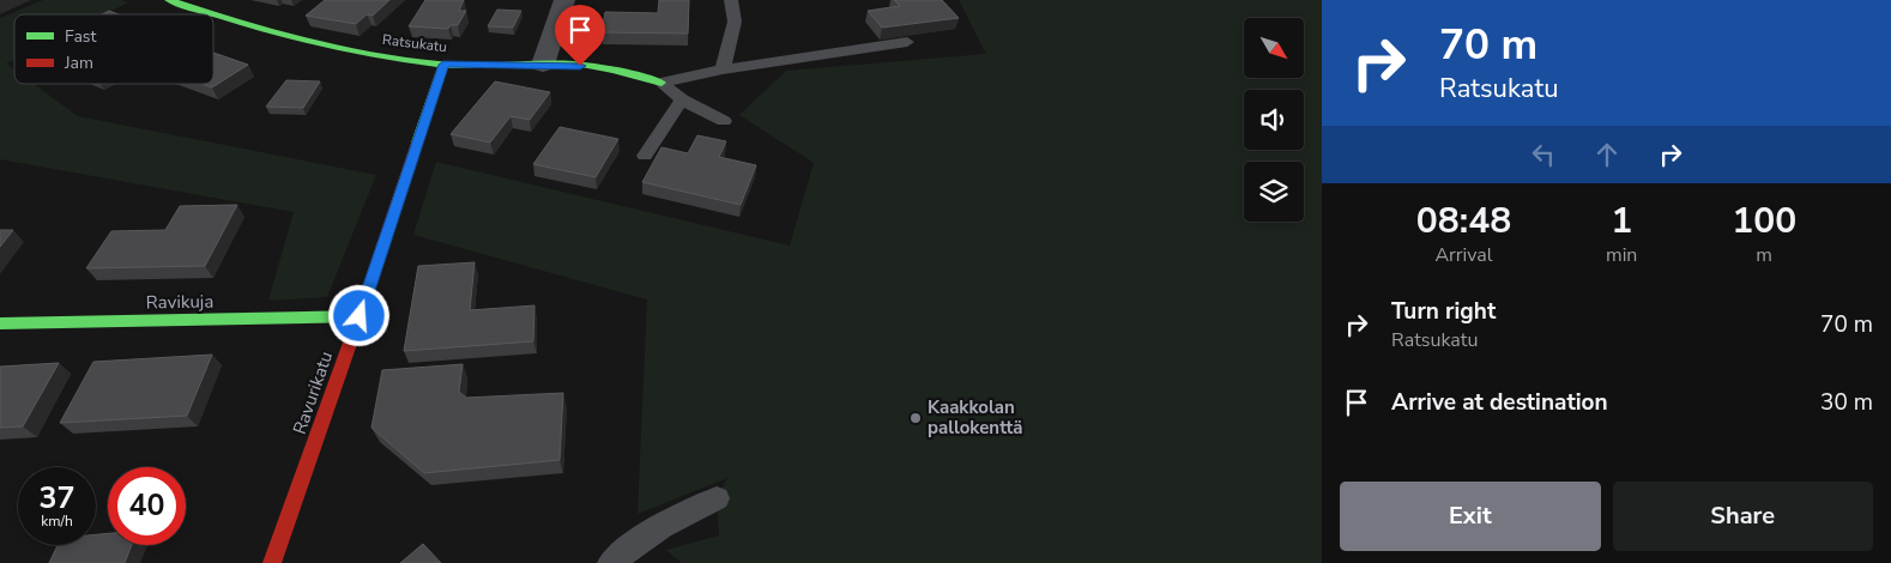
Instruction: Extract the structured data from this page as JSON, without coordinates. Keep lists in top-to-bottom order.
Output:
{
  "streets": {
    "street": ["Ratsukatu", "Ravikuja", "Ravurikatu"]
  },
  "crossings": [
    ["Ratsukatu", "Ravurikatu"],
    ["Ravikuja", "Ravurikatu"]
  ],
  "places": ["Kaakkolan pallokenttä"],
  "legend": ["Fast", "Jam"],
  "north": "bottom right",
  "page": {
    "turn": ["70 m", "Ratsukatu"],
    "eta": [
      "08:48",
      "Arrival",
      "1",
      "min",
      "100",
      "m"
    ],
    "list": [
      {
        "name": "Turn right",
        "note": "Ratsukatu",
        "value": "70 m"
      },
      {
        "name": "Arrive at destination",
        "value": "30 m"
      }
    ],
    "speed": "37 km/h",
    "limit": "40",
    "buttons": ["Exit", "Share"]
  }
}
